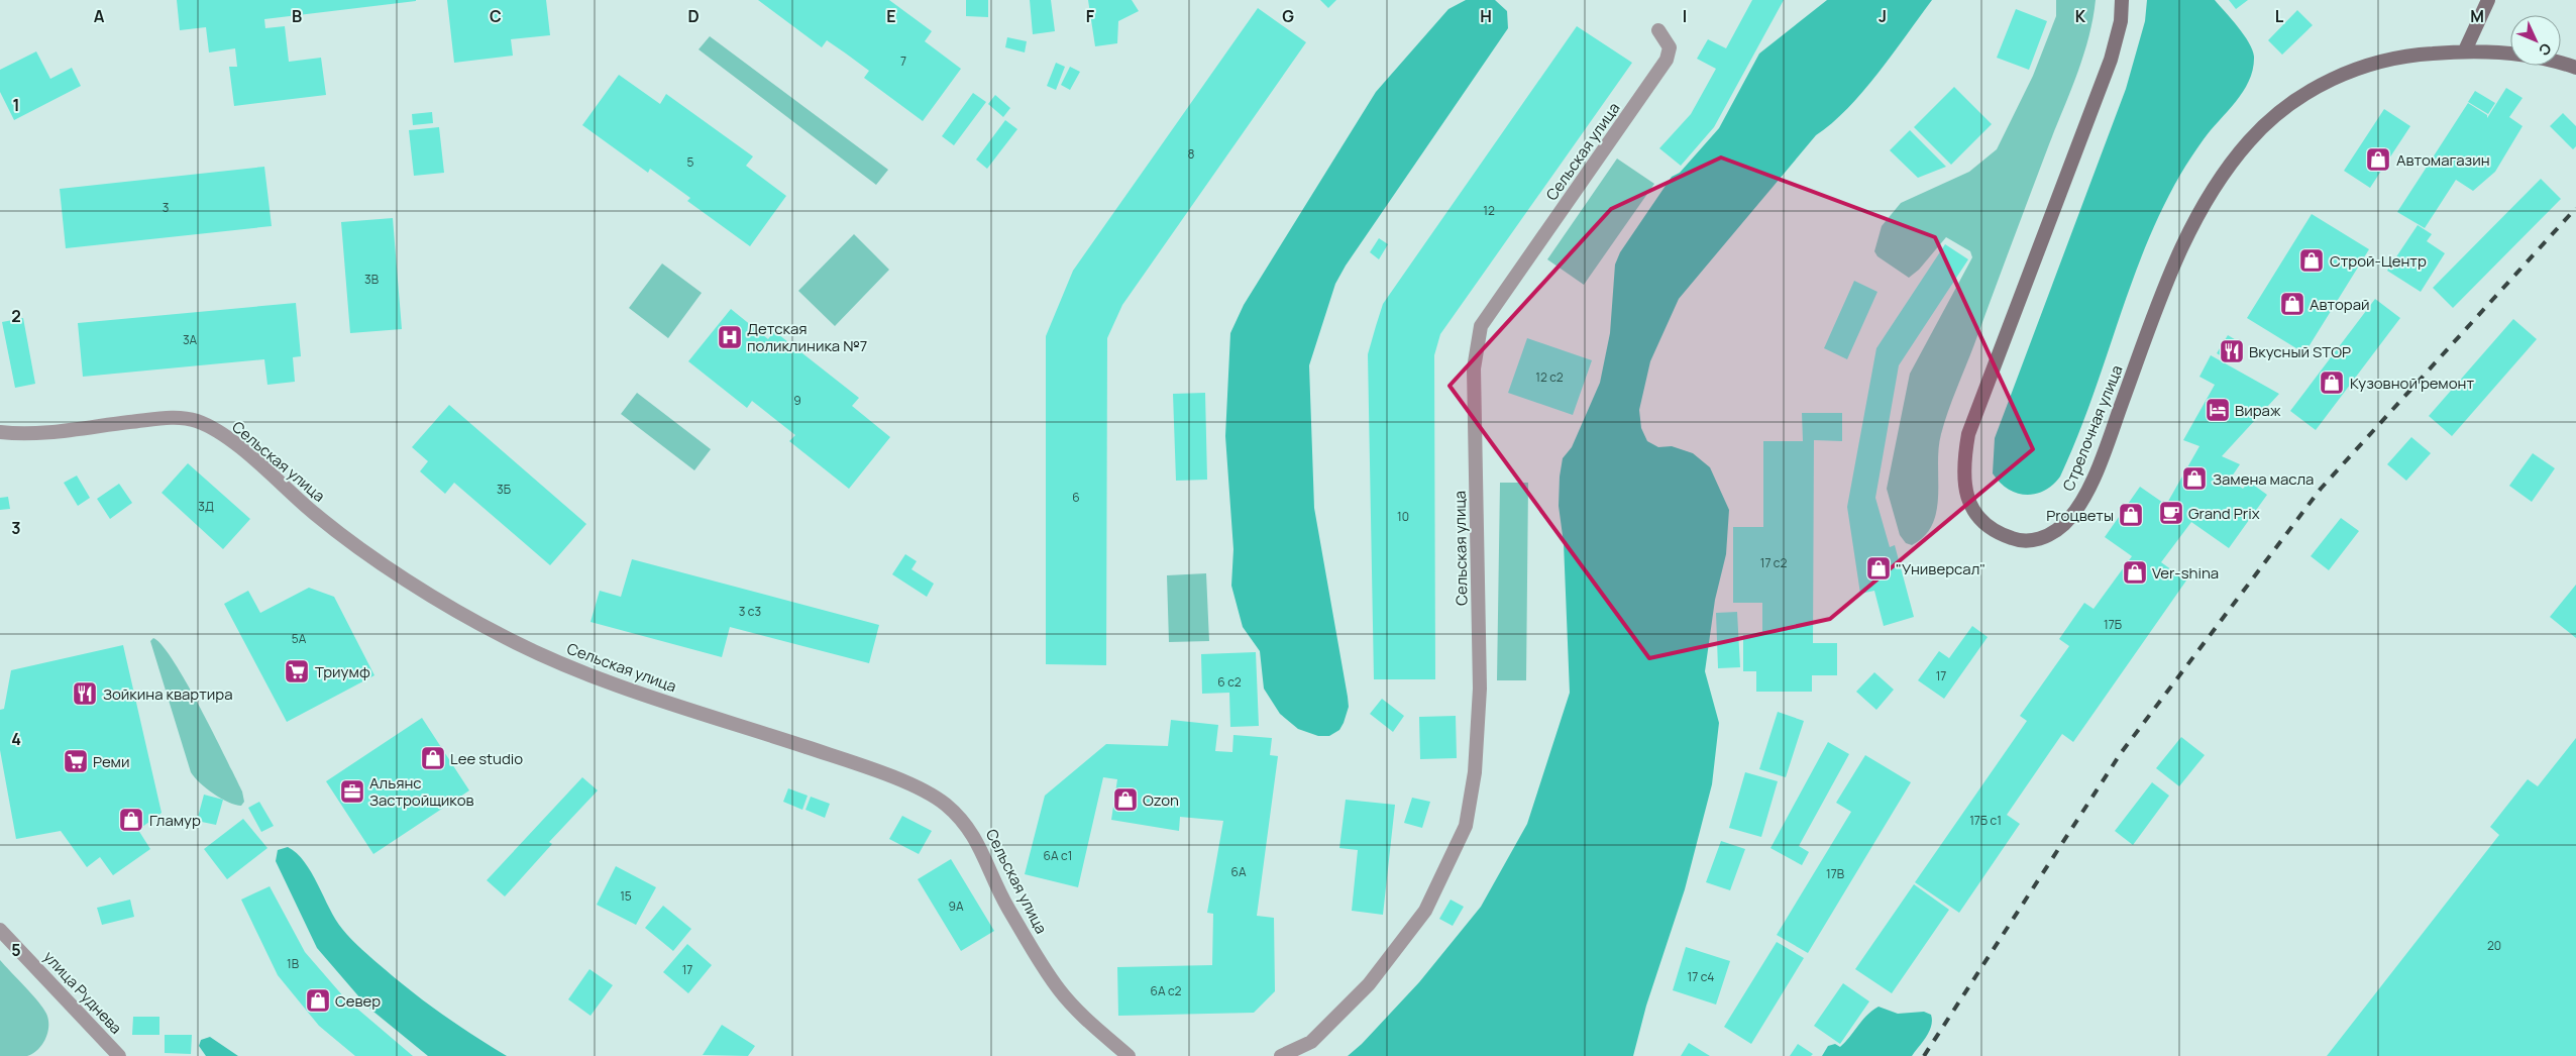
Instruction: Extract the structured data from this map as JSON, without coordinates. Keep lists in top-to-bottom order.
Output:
{
  "streets": {
    "main road": ["Стрелочная улица"],
    "street": ["Сельская улица", "улица Руднева"]
  },
  "places": {
    "shop": [
      "Автомагазин",
      "Строй-Центр",
      "Авторай",
      "Кузовной ремонт",
      "Замена масла",
      "Proцветы",
      "\"Универсал\"",
      "Ver-shina",
      "Lee studio",
      "Ozon",
      "Гламур",
      "Север"
    ],
    "hospital": ["Детская поликлиника №7"],
    "restaurant": ["Вкусный STOP", "Зойкина квартира"],
    "hotel": ["Вираж"],
    "cafe": ["Grand Prix"],
    "supermarket": ["Триумф", "Реми"],
    "office": ["Альянс Застройщиков"]
  },
  "house_numbers": [
    "7",
    "8",
    "5",
    "3",
    "12",
    "3В",
    "3А",
    "12 с2",
    "9",
    "3Б",
    "6",
    "3Д",
    "10",
    "17 с2",
    "3 с3",
    "17Б",
    "5А",
    "17",
    "6 с2",
    "17Б с1",
    "6А с1",
    "6А",
    "17В",
    "15",
    "9А",
    "20",
    "1В",
    "17",
    "17 с4",
    "6А с2"
  ],
  "north": "bottom right",
  "grid": {
    "columns": [
      "A",
      "B",
      "C",
      "D",
      "E",
      "F",
      "G",
      "H",
      "I",
      "J",
      "K",
      "L",
      "M"
    ],
    "rows": [
      "1",
      "2",
      "3",
      "4",
      "5"
    ]
  }
}
